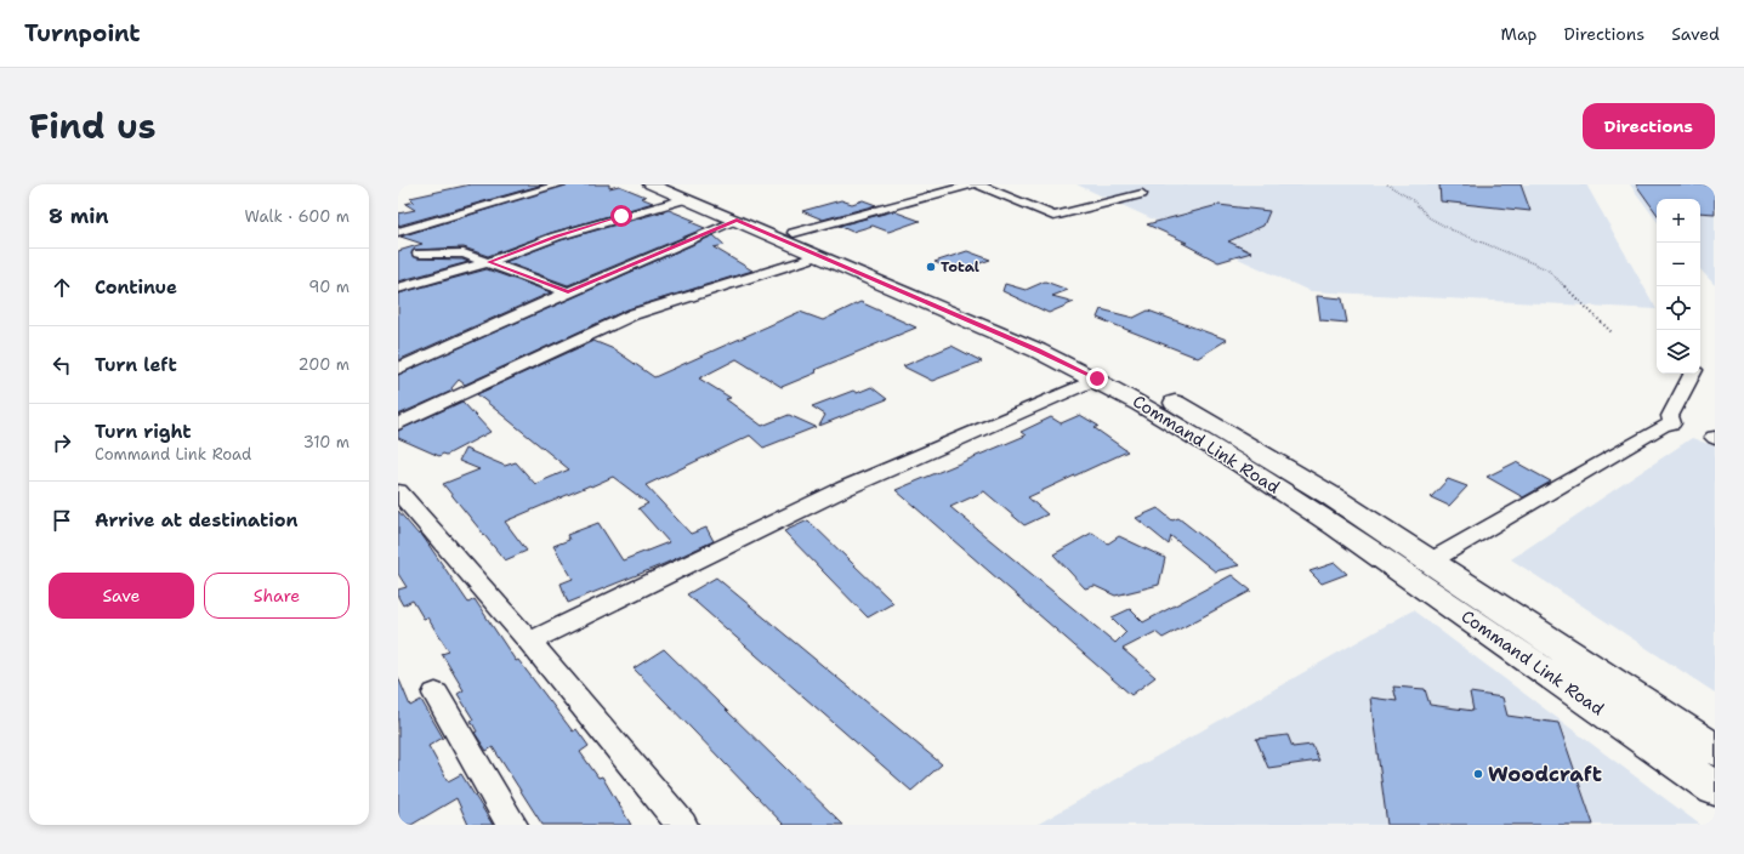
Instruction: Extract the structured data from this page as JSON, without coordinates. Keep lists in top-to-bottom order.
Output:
{
  "streets": {
    "main road": ["Command Link Road"]
  },
  "places": ["Total", "Woodcraft"],
  "page": {
    "header": "Turnpoint",
    "nav": ["Map", "Directions", "Saved"],
    "title": "Find us",
    "buttons": [
      "Directions",
      ["Save", "Share"]
    ],
    "heading": ["8 min", "Walk · 600 m"],
    "map_buttons": ["+", "−"],
    "list": [
      ["Continue", "90 m"],
      ["Turn left", "200 m"],
      ["Turn right", "Command Link Road", "310 m"],
      "Arrive at destination"
    ]
  }
}
